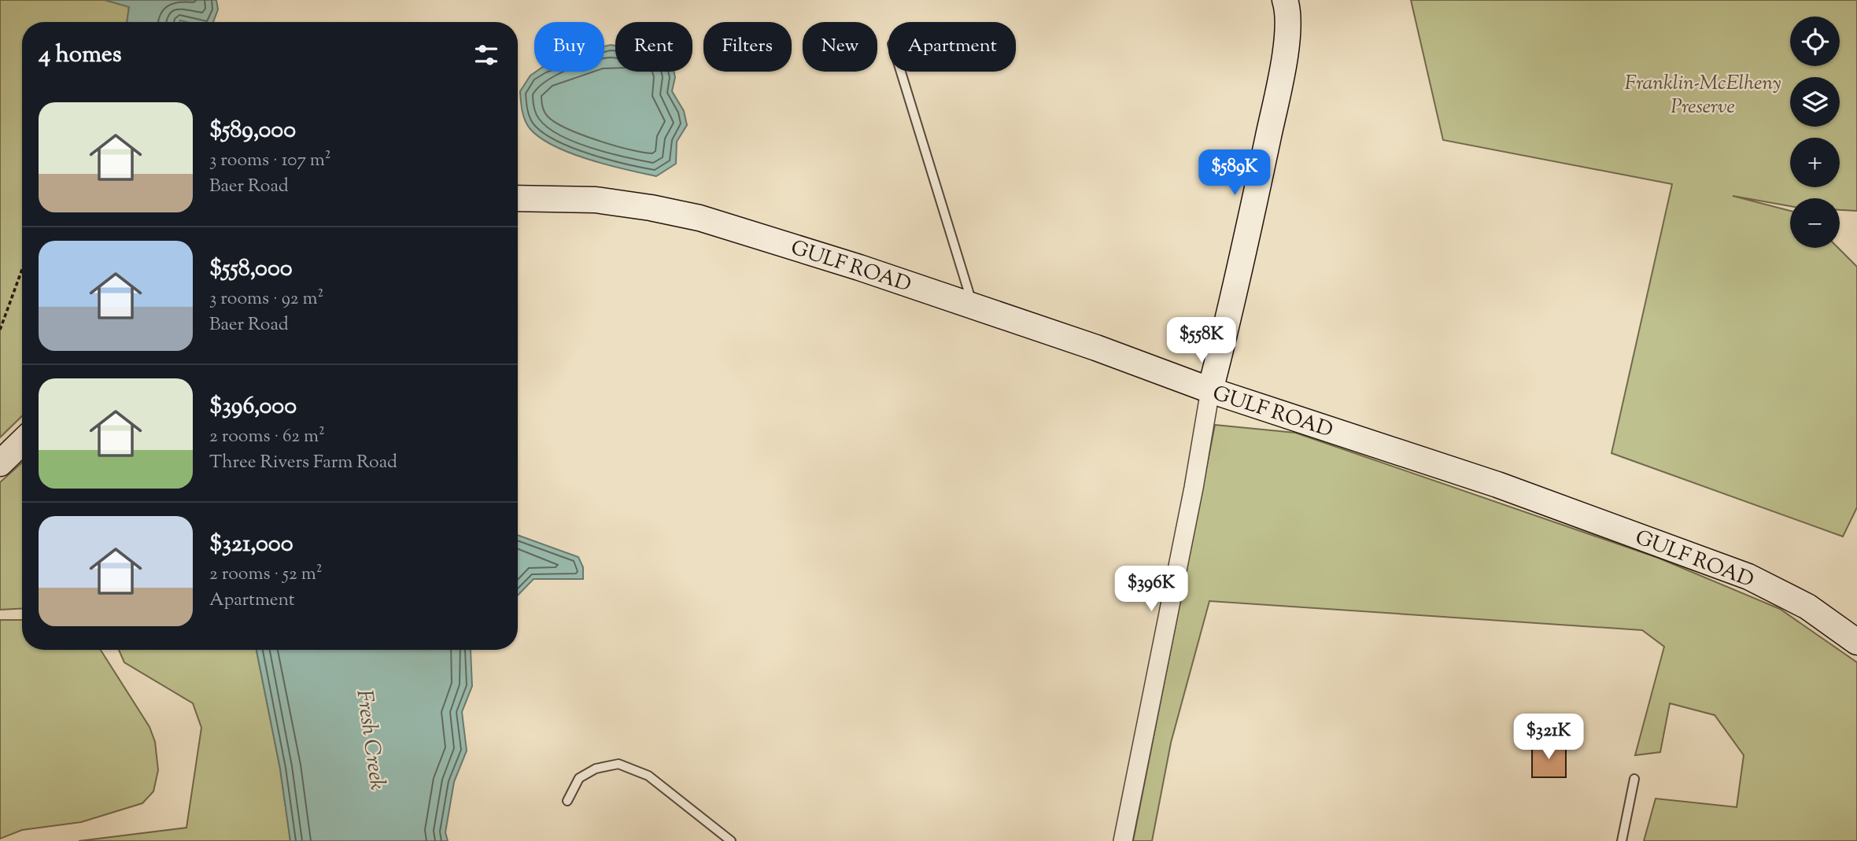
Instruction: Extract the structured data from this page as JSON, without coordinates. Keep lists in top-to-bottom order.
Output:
{
  "streets": {
    "street": ["GULF ROAD"]
  },
  "water": ["Fresh Creek"],
  "parks": ["Franklin-McElheny Preserve"],
  "page": {
    "map_buttons": ["+", "−"],
    "chip": [
      "Buy",
      "Rent",
      "Filters",
      "New",
      "Apartment"
    ],
    "heading": "4 homes",
    "list": [
      {
        "name": "$589,000",
        "note": "3 rooms · 107 m² · Baer Road"
      },
      {
        "name": "$558,000",
        "note": "3 rooms · 92 m² · Baer Road"
      },
      {
        "name": "$396,000",
        "note": "2 rooms · 62 m² · Three Rivers Farm Road"
      },
      {
        "name": "$321,000",
        "note": "2 rooms · 52 m² · Apartment"
      }
    ],
    "price": [
      "$589K",
      "$558K",
      "$396K",
      "$321K"
    ]
  }
}
